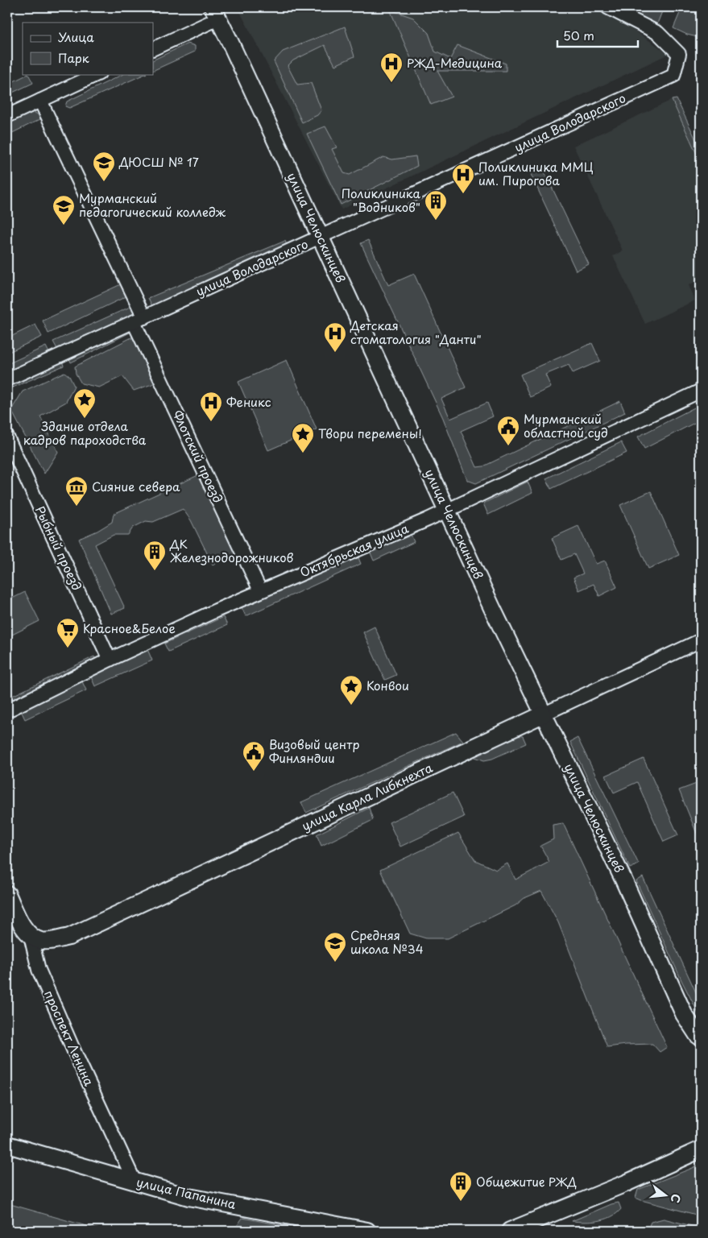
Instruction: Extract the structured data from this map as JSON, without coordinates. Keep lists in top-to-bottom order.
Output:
{
  "streets": {
    "main road": [
      "улица Челюскинцев",
      "улица Карла Либкнехта",
      "проспект Ленина",
      "улица Папанина"
    ],
    "street": [
      "улица Володарского",
      "Флотский проезд",
      "Рыбный проезд",
      "Октябрьская улица"
    ]
  },
  "crossings": [
    ["улица Володарского", "улица Челюскинцев"],
    ["улица Володарского", "Флотский проезд"],
    ["улица Челюскинцев", "Октябрьская улица"],
    ["улица Челюскинцев", "улица Карла Либкнехта"],
    ["Флотский проезд", "Октябрьская улица"],
    ["Рыбный проезд", "Октябрьская улица"],
    ["улица Карла Либкнехта", "проспект Ленина"],
    ["проспект Ленина", "улица Папанина"]
  ],
  "places": {
    "hospital": [
      "РЖД-Медицина",
      "Поликлиника ММЦ им. Пирогова",
      "Детская стоматология \"Данти\"",
      "Феникс"
    ],
    "school or university": ["ДЮСШ № 17", "Мурманский педагогический колледж", "Средняя школа №34"],
    "building": ["Поликлиника \"Водников\"", "ДК Железнодорожников", "Общежитие РЖД"],
    "place": ["Здание отдела кадров пароходства", "Твори перемены!", "Конвои"],
    "public building": ["Мурманский областной суд", "Визовый центр Финляндии"],
    "museum": ["Сияние севера"],
    "supermarket": ["Красное&Белое"]
  },
  "legend": ["Улица", "Парк"],
  "scale_bar": "50 m",
  "north": "right"
}
